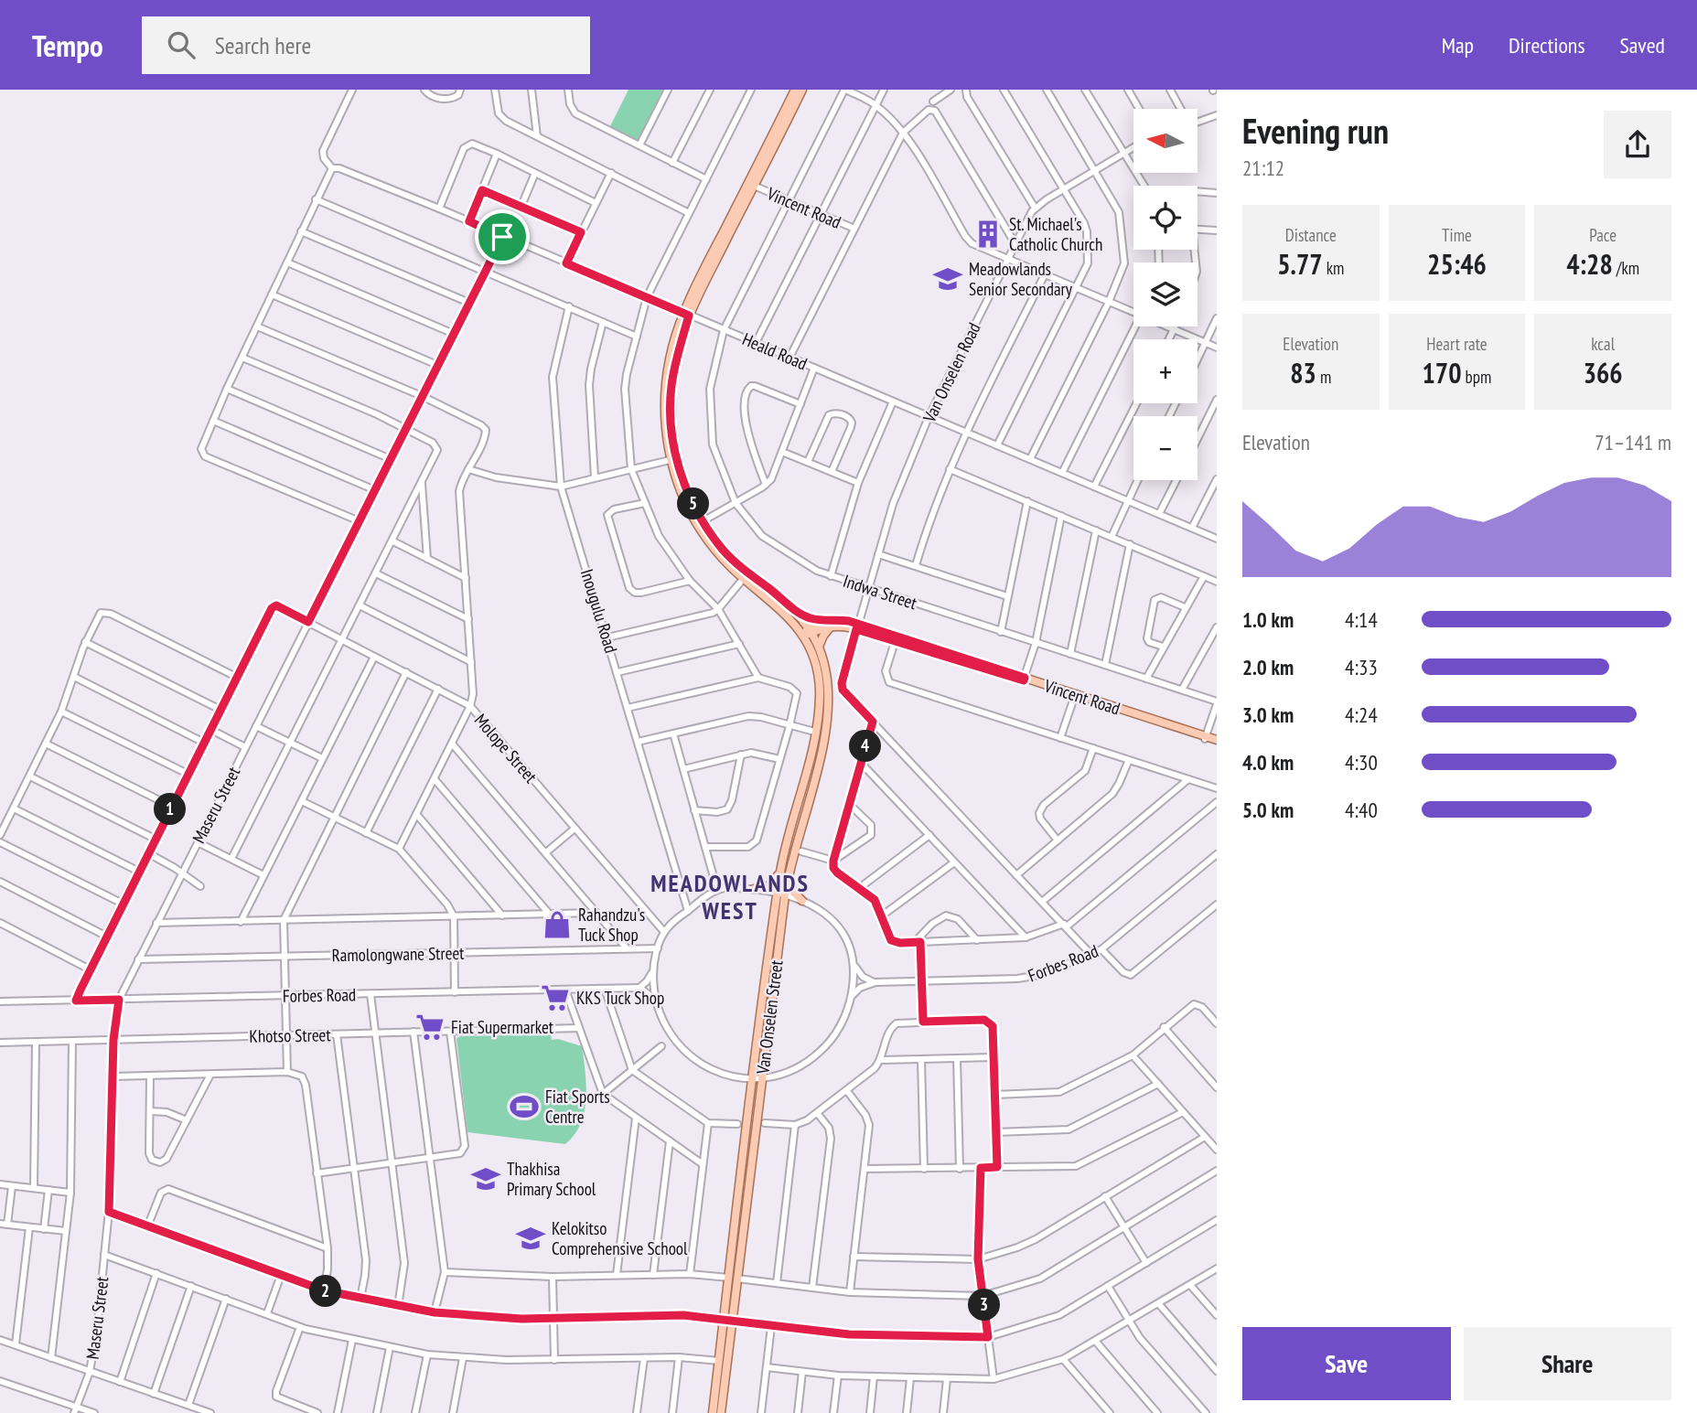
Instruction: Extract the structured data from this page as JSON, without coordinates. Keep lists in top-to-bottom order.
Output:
{
  "streets": {
    "main road": ["Vincent Road", "Van Onselen Street"],
    "street": [
      "Heald Road",
      "Van Onselen Road",
      "Indwa Street",
      "Inougulu Road",
      "Molope Street",
      "Maseru Street",
      "Ramolongwane Street",
      "Forbes Road",
      "Khotso Street"
    ]
  },
  "crossings": [
    ["Vincent Road", "Van Onselen Road"],
    ["Vincent Road", "Indwa Street"],
    ["Vincent Road", "Van Onselen Street"],
    ["Heald Road", "Van Onselen Road"],
    ["Heald Road", "Indwa Street"],
    ["Heald Road", "Maseru Street"],
    ["Van Onselen Road", "Indwa Street"],
    ["Molope Street", "Maseru Street"],
    ["Maseru Street", "Ramolongwane Street"],
    ["Maseru Street", "Forbes Road"],
    ["Maseru Street", "Khotso Street"]
  ],
  "districts": ["MEADOWLANDS WEST"],
  "places": {
    "building": ["St. Michael's Catholic Church"],
    "school or university": ["Meadowlands Senior Secondary", "Thakhisa Primary School", "Kelokitso Comprehensive School"],
    "shop": ["Rahandzu's Tuck Shop"],
    "supermarket": ["KKS Tuck Shop", "Fiat Supermarket"],
    "sports": ["Fiat Sports Centre"]
  },
  "north": "left",
  "page": {
    "header": "Tempo",
    "search": "Search here",
    "nav": ["Map", "Directions", "Saved"],
    "heading": ["Evening run", "21:12"],
    "map_buttons": ["+", "−"],
    "stats": [
      ["Distance", "5.77 km"],
      ["Time", "25:46"],
      ["Pace", "4:28 /km"],
      ["Elevation", "83 m"],
      ["Heart rate", "170 bpm"],
      ["kcal", "366"]
    ],
    "chart": ["Elevation", "71–141 m"],
    "pins": [
      "5",
      "4",
      "1",
      "2",
      "3"
    ],
    "list": [
      {
        "name": "1.0 km",
        "note": "4:14"
      },
      {
        "name": "2.0 km",
        "note": "4:33"
      },
      {
        "name": "3.0 km",
        "note": "4:24"
      },
      {
        "name": "4.0 km",
        "note": "4:30"
      },
      {
        "name": "5.0 km",
        "note": "4:40"
      }
    ],
    "buttons": ["Save", "Share"]
  }
}
